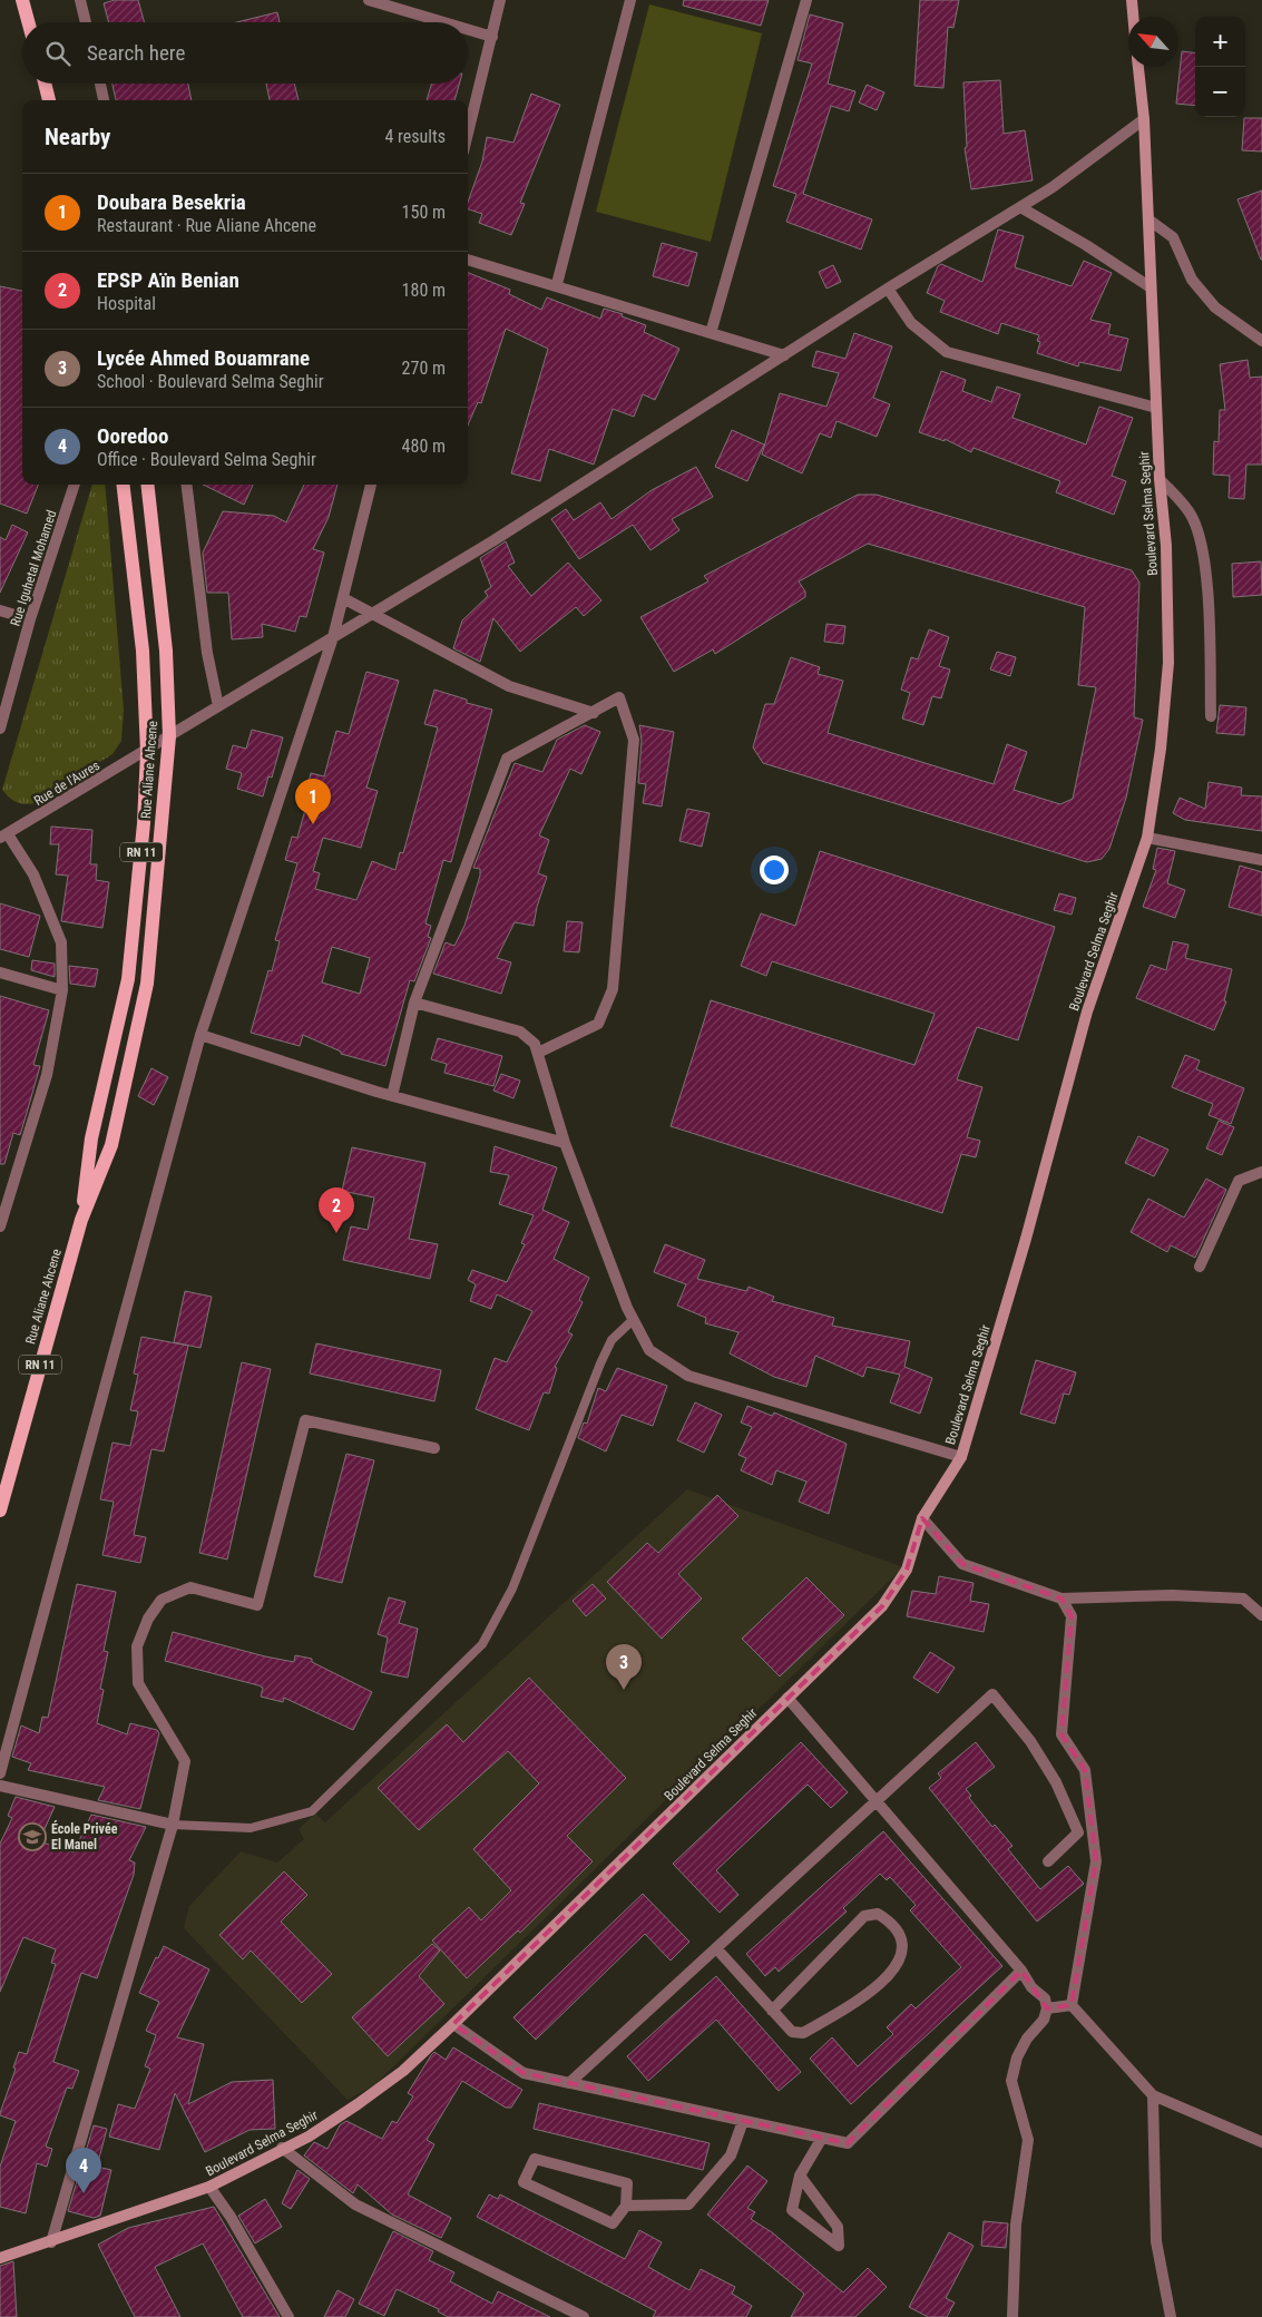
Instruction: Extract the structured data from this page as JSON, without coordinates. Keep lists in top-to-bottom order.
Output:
{
  "streets": {
    "main road": ["Boulevard Selma Seghir", "Rue Aliane Ahcene", "RN 11"],
    "street": ["Rue Iguhetal Mohamed", "Rue de l'Aures"]
  },
  "crossings": [
    ["Boulevard Selma Seghir", "Rue de l'Aures"],
    ["Rue Aliane Ahcene", "Rue de l'Aures"]
  ],
  "places": {
    "school or university": ["École Privée El Manel"]
  },
  "north": "top left",
  "page": {
    "map_buttons": ["+", "−"],
    "search": "Search here",
    "heading": ["Nearby", "4 results"],
    "list": [
      {
        "mark": "1",
        "name": "Doubara Besekria",
        "note": "Restaurant · Rue Aliane Ahcene",
        "value": "150 m"
      },
      {
        "mark": "2",
        "name": "EPSP Aïn Benian",
        "note": "Hospital",
        "value": "180 m"
      },
      {
        "mark": "3",
        "name": "Lycée Ahmed Bouamrane",
        "note": "School · Boulevard Selma Seghir",
        "value": "270 m"
      },
      {
        "mark": "4",
        "name": "Ooredoo",
        "note": "Office · Boulevard Selma Seghir",
        "value": "480 m"
      }
    ],
    "pins": [
      "1",
      "2",
      "3",
      "4"
    ]
  }
}
